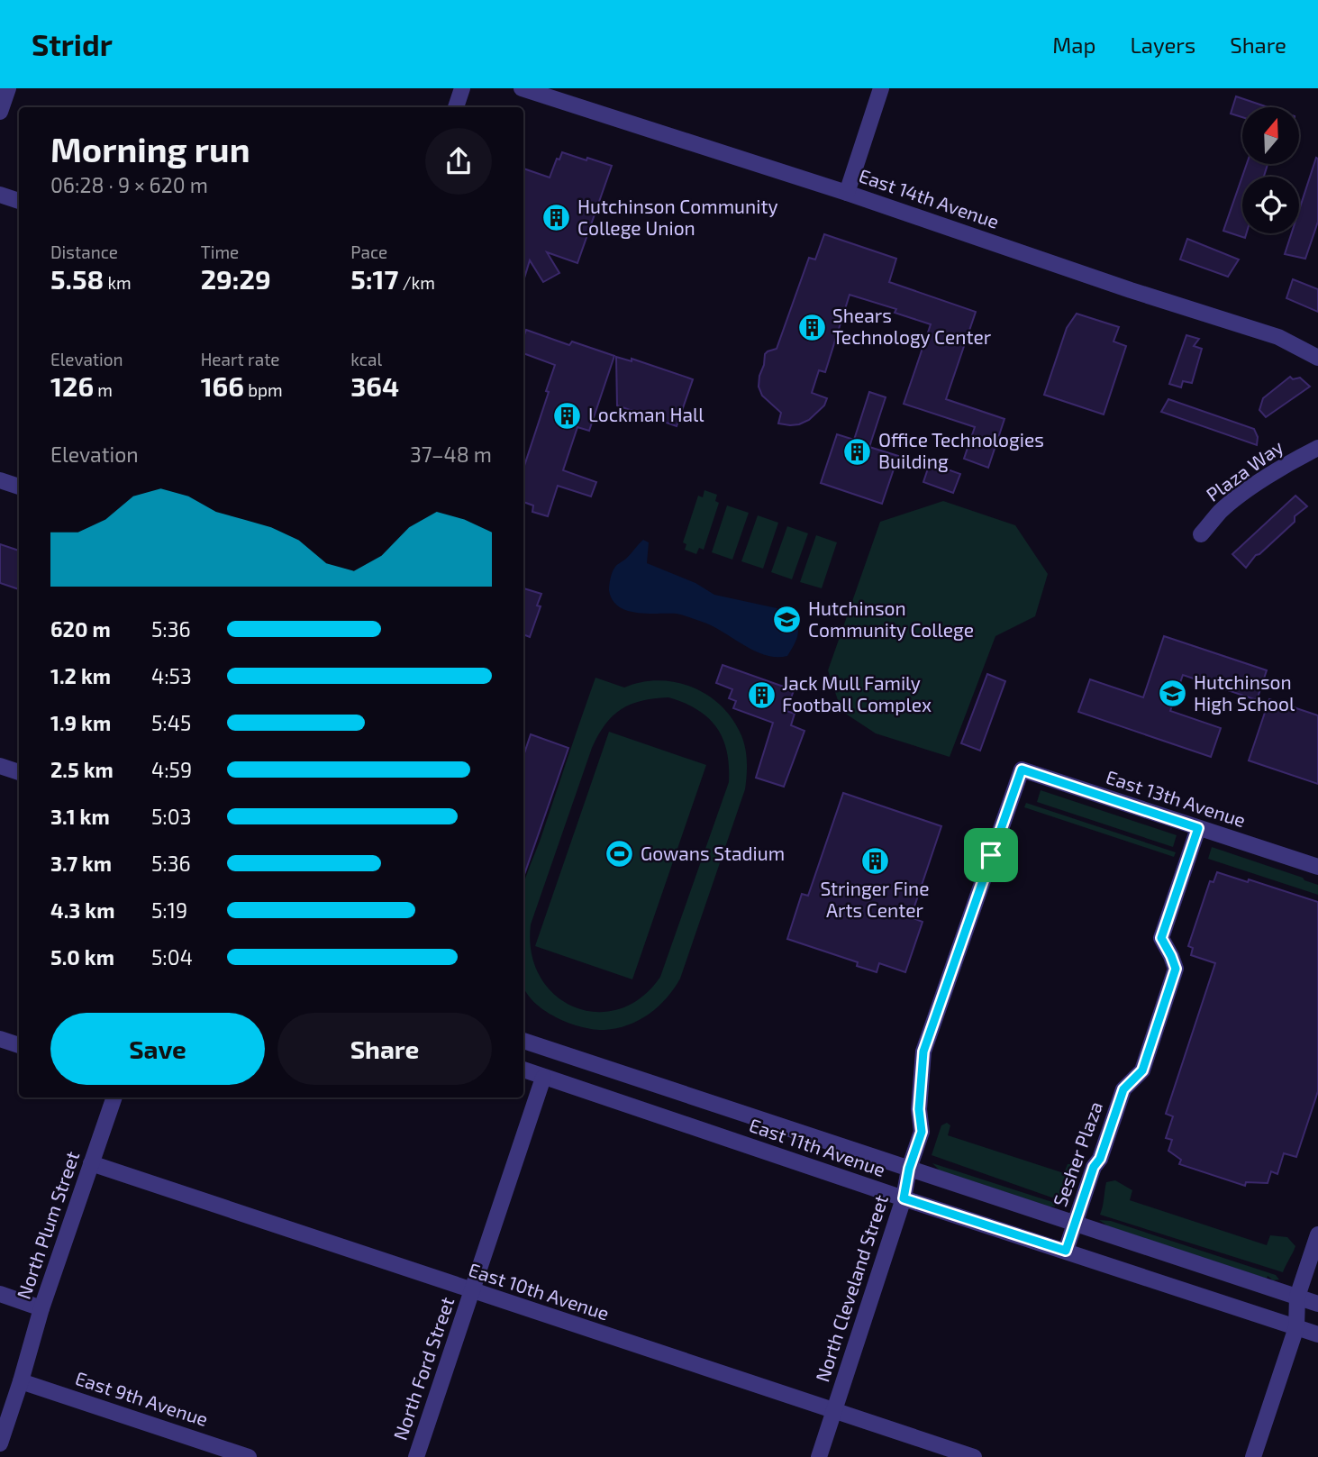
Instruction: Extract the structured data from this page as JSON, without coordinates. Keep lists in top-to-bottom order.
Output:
{
  "streets": {
    "street": [
      "East 14th Avenue",
      "Plaza Way",
      "East 13th Avenue",
      "East 11th Avenue",
      "Sesher Plaza",
      "North Plum Street",
      "North Cleveland Street",
      "East 10th Avenue",
      "North Ford Street",
      "East 9th Avenue"
    ]
  },
  "crossings": [
    ["East 13th Avenue", "Sesher Plaza"],
    ["East 13th Avenue", "North Cleveland Street"],
    ["East 11th Avenue", "Sesher Plaza"],
    ["East 11th Avenue", "North Cleveland Street"],
    ["East 11th Avenue", "North Ford Street"],
    ["North Plum Street", "East 10th Avenue"],
    ["North Plum Street", "East 9th Avenue"],
    ["North Cleveland Street", "East 10th Avenue"],
    ["East 10th Avenue", "North Ford Street"]
  ],
  "places": {
    "building": [
      "Hutchinson Community College Union",
      "Shears Technology Center",
      "Lockman Hall",
      "Office Technologies Building",
      "Jack Mull Family Football Complex",
      "Stringer Fine Arts Center"
    ],
    "school or university": ["Hutchinson Community College", "Hutchinson High School"],
    "sports": ["Gowans Stadium"]
  },
  "north": "top",
  "page": {
    "header": "Stridr",
    "nav": ["Map", "Layers", "Share"],
    "heading": ["Morning run", "06:28 · 9 × 620 m"],
    "stats": [
      ["Distance", "5.58 km"],
      ["Time", "29:29"],
      ["Pace", "5:17 /km"],
      ["Elevation", "126 m"],
      ["Heart rate", "166 bpm"],
      ["kcal", "364"]
    ],
    "chart": ["Elevation", "37–48 m"],
    "list": [
      {
        "name": "620 m",
        "note": "5:36"
      },
      {
        "name": "1.2 km",
        "note": "4:53"
      },
      {
        "name": "1.9 km",
        "note": "5:45"
      },
      {
        "name": "2.5 km",
        "note": "4:59"
      },
      {
        "name": "3.1 km",
        "note": "5:03"
      },
      {
        "name": "3.7 km",
        "note": "5:36"
      },
      {
        "name": "4.3 km",
        "note": "5:19"
      },
      {
        "name": "5.0 km",
        "note": "5:04"
      }
    ],
    "buttons": ["Save", "Share"]
  }
}
